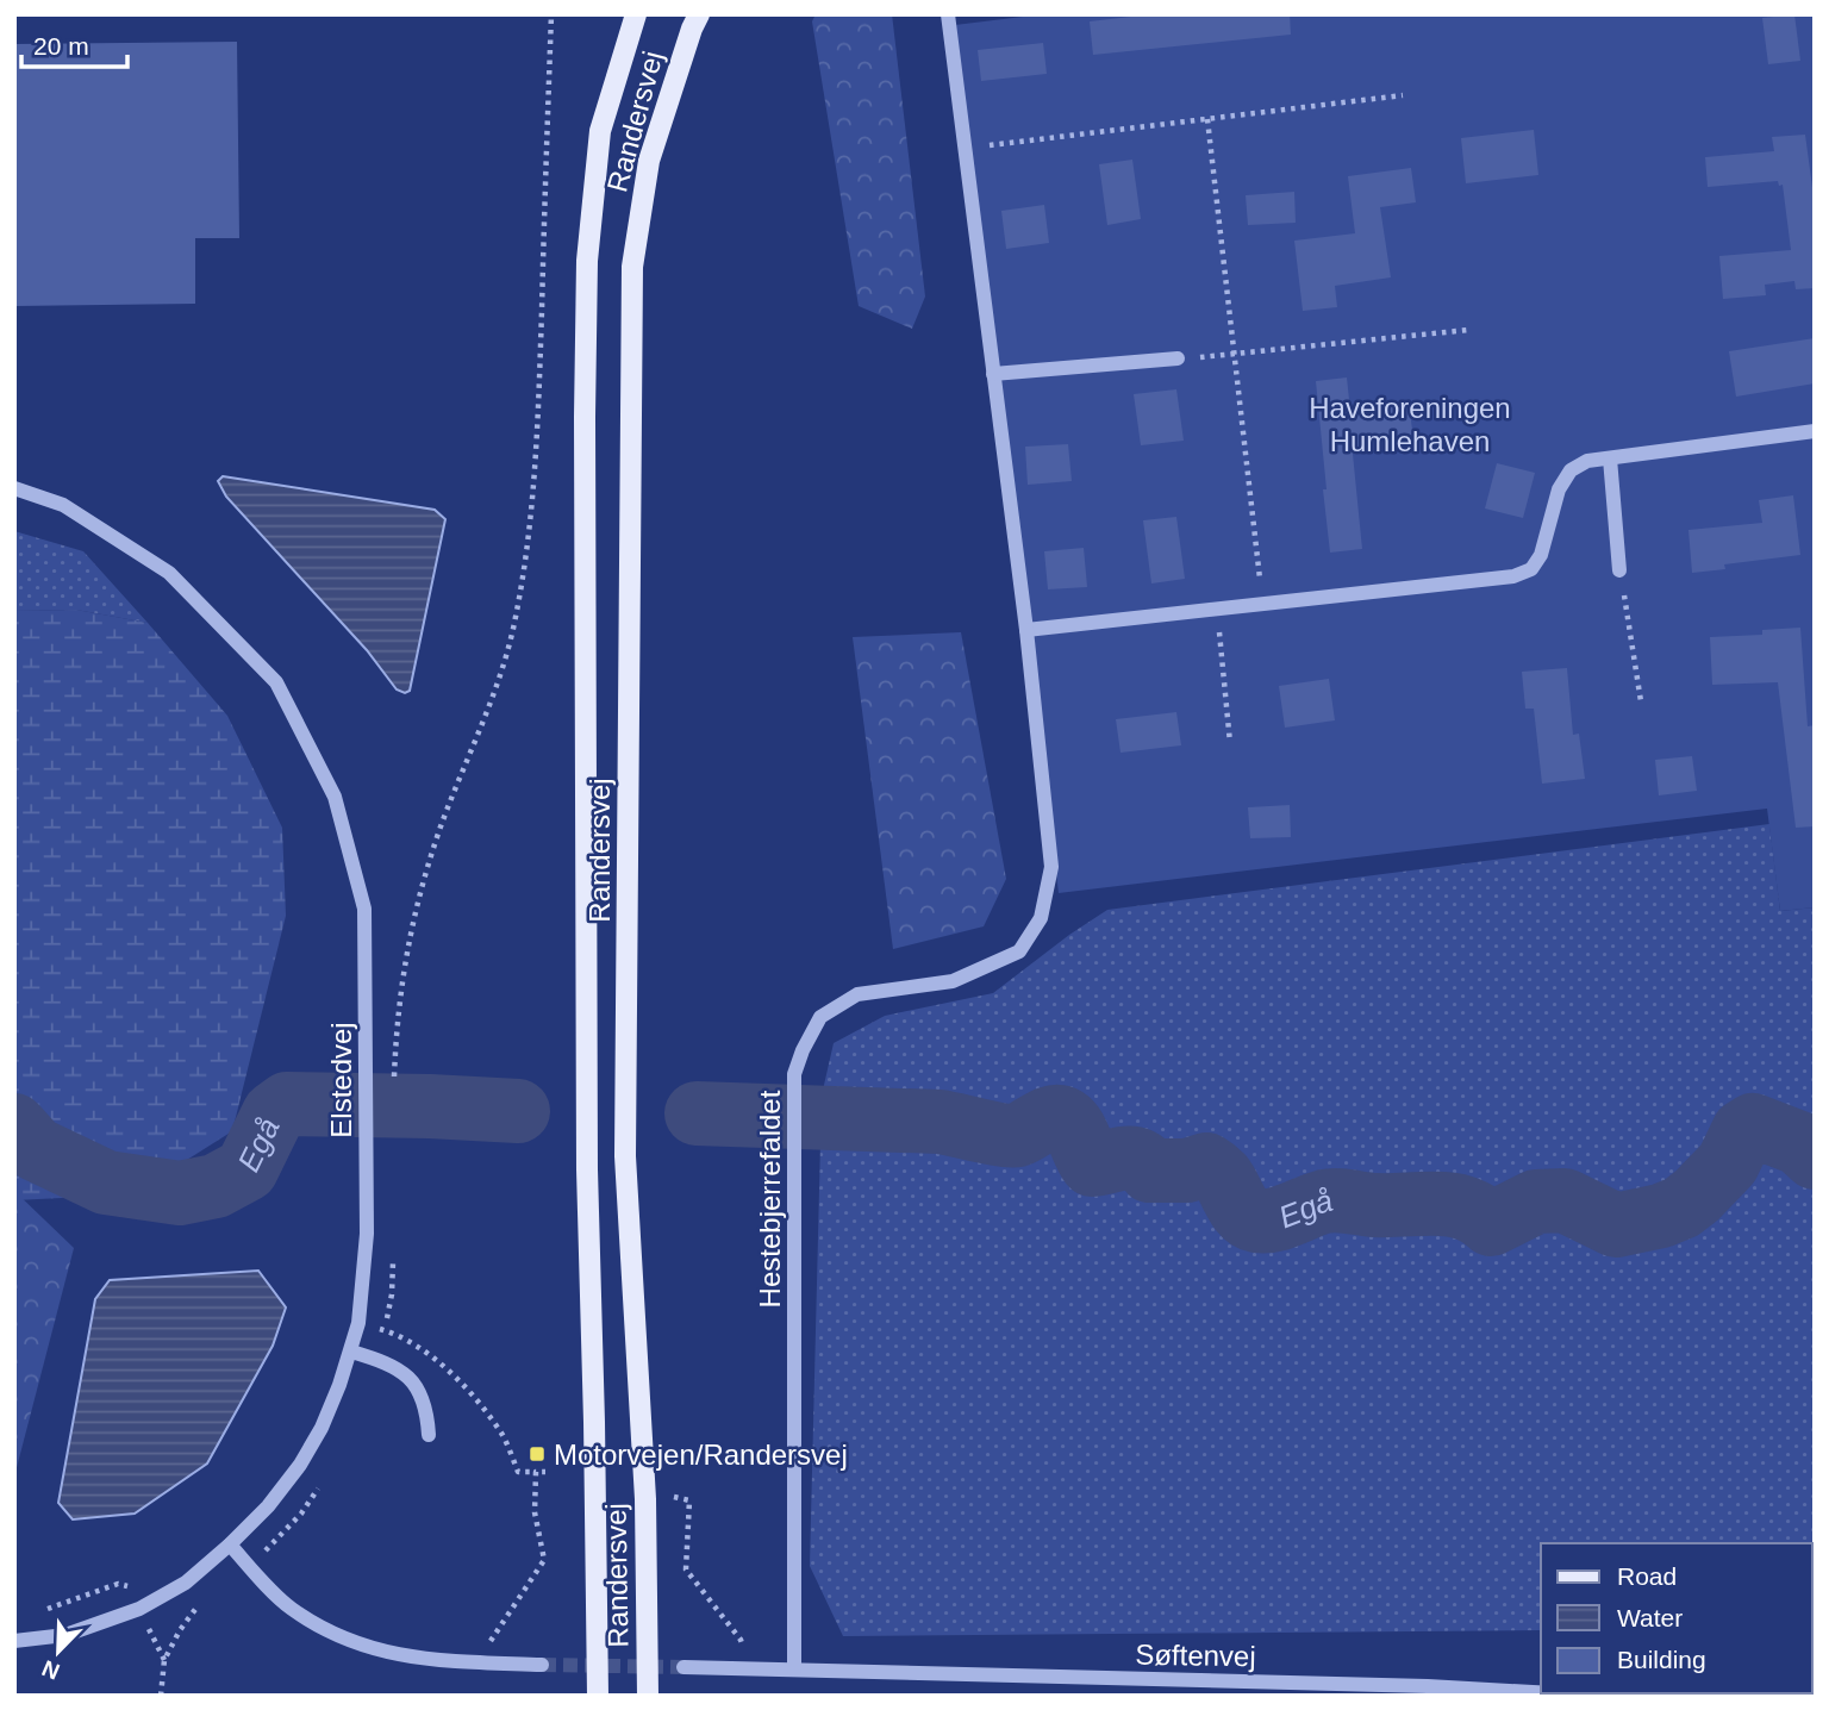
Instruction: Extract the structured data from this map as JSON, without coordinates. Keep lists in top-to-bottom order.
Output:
{
  "streets": {
    "main road": ["Randersvej"],
    "street": ["Elstedvej", "Hestebjerrefaldet", "Søftenvej"]
  },
  "crossings": [
    ["Hestebjerrefaldet", "Søftenvej"]
  ],
  "water": ["Egå"],
  "parks": ["Haveforeningen Humlehaven"],
  "places": {
    "transit": ["Motorvejen/Randersvej"]
  },
  "legend": ["Road", "Water", "Building"],
  "scale_bar": "20 m",
  "north": "bottom left"
}
